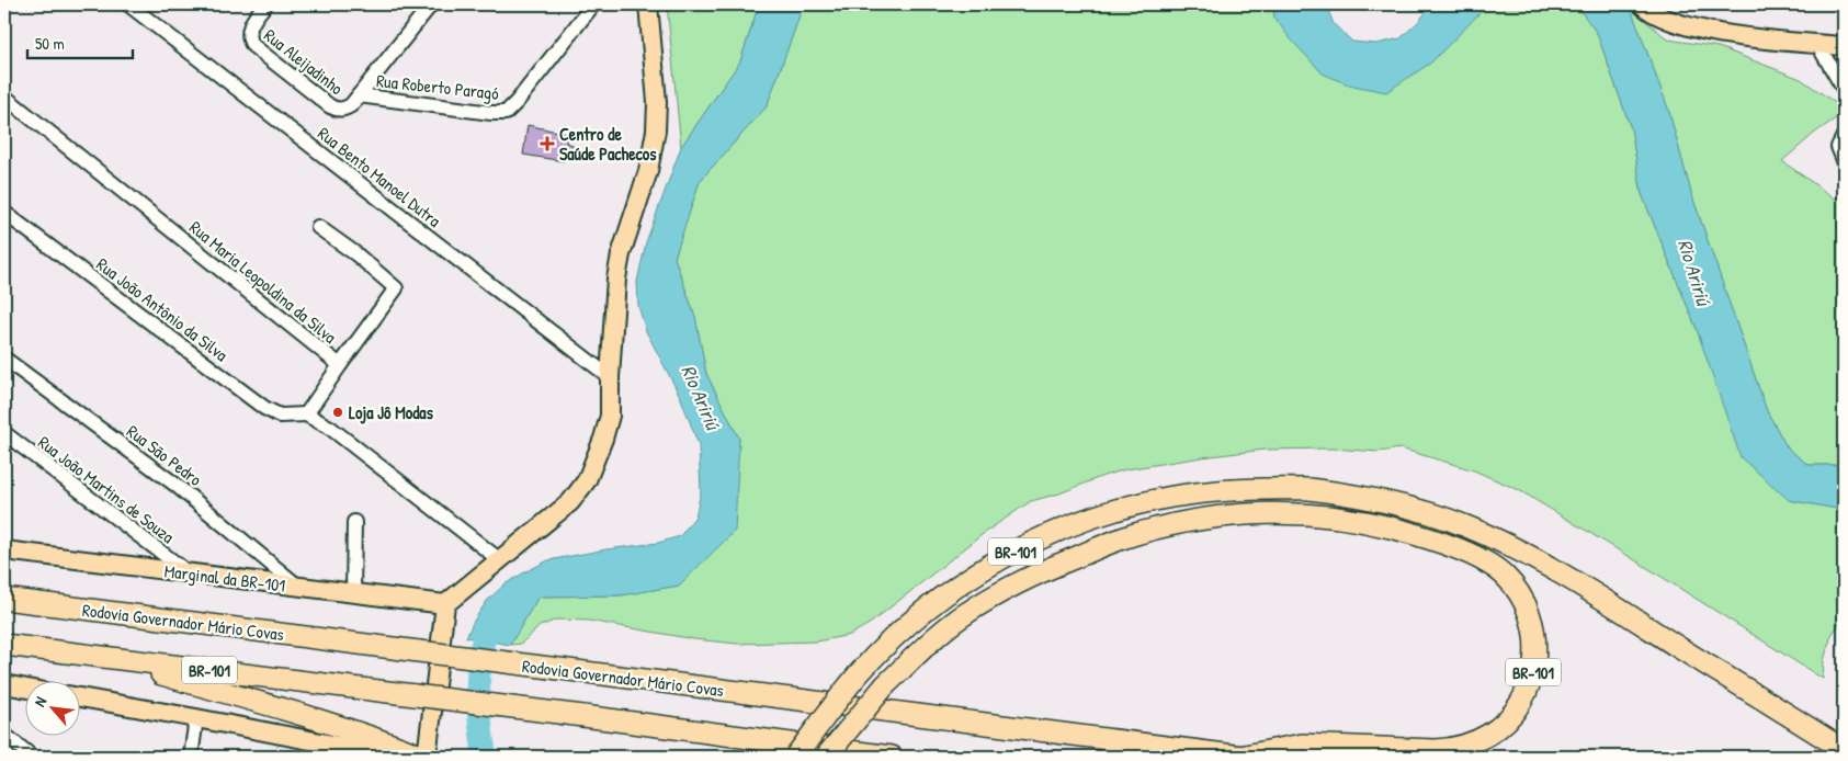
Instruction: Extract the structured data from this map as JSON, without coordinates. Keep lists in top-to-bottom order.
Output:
{
  "streets": {
    "highway": ["BR-101", "Rodovia Governador Mário Covas"],
    "main road": ["Marginal da BR-101"],
    "street": [
      "Rua Aleijadinho",
      "Rua Roberto Paragó",
      "Rua Bento Manoel Dutra",
      "Rua Maria Leopoldina da Silva",
      "Rua João Antônio da Silva",
      "Rua São Pedro",
      "Rua João Martins de Souza"
    ]
  },
  "crossings": [
    ["Rua Aleijadinho", "Rua Roberto Paragó"],
    ["Rua Maria Leopoldina da Silva", "Rua João Antônio da Silva"],
    ["Rua São Pedro", "Marginal da BR-101"],
    ["Rua João Martins de Souza", "Marginal da BR-101"],
    ["BR-101", "Rodovia Governador Mário Covas"]
  ],
  "water": ["Rio Aririú"],
  "places": {
    "health": ["Centro de Saúde Pachecos"],
    "other": ["Loja Jô Modas"]
  },
  "scale_bar": "50 m",
  "north": "top left"
}
